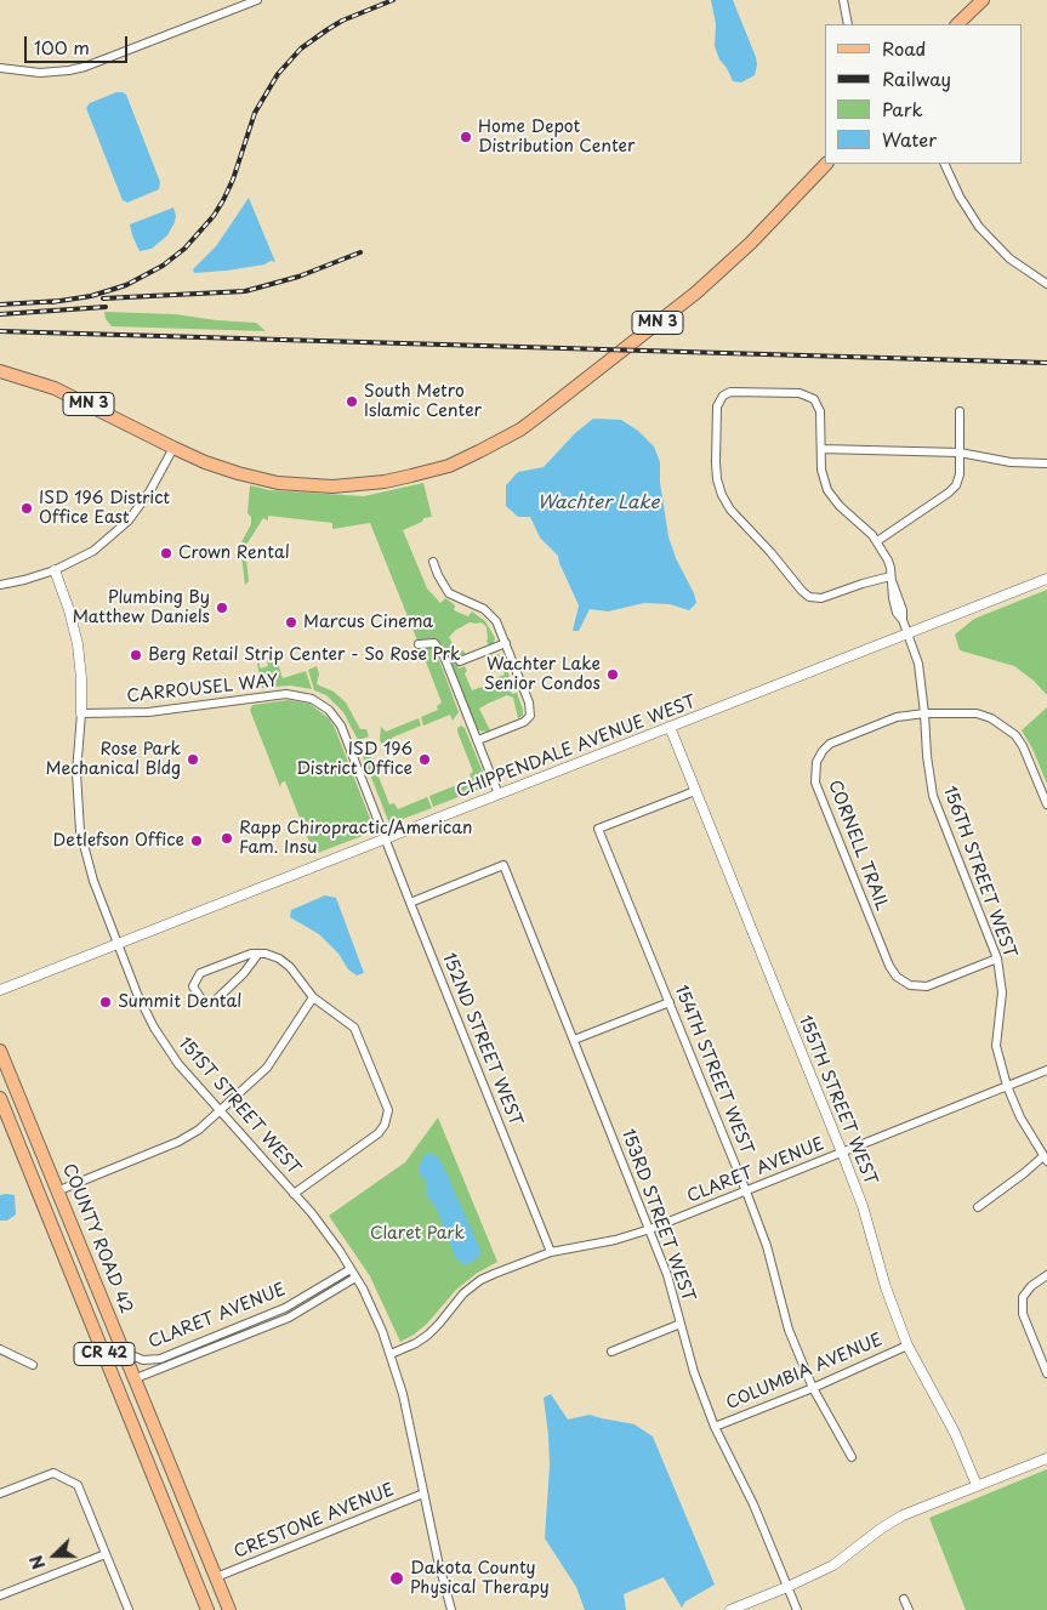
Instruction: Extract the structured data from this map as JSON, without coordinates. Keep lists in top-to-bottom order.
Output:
{
  "streets": {
    "main road": ["MN 3", "COUNTY ROAD 42", "CR 42"],
    "street": [
      "CARROUSEL WAY",
      "CHIPPENDALE AVENUE WEST",
      "CORNELL TRAIL",
      "156TH STREET WEST",
      "152ND STREET WEST",
      "154TH STREET WEST",
      "155TH STREET WEST",
      "151ST STREET WEST",
      "CLARET AVENUE",
      "153RD STREET WEST",
      "COLUMBIA AVENUE",
      "CRESTONE AVENUE"
    ]
  },
  "crossings": [
    ["CARROUSEL WAY", "CHIPPENDALE AVENUE WEST"],
    ["CARROUSEL WAY", "152ND STREET WEST"],
    ["CARROUSEL WAY", "151ST STREET WEST"],
    ["CHIPPENDALE AVENUE WEST", "156TH STREET WEST"],
    ["CHIPPENDALE AVENUE WEST", "152ND STREET WEST"],
    ["CHIPPENDALE AVENUE WEST", "155TH STREET WEST"],
    ["CHIPPENDALE AVENUE WEST", "151ST STREET WEST"],
    ["CORNELL TRAIL", "156TH STREET WEST"],
    ["156TH STREET WEST", "CLARET AVENUE"],
    ["152ND STREET WEST", "CLARET AVENUE"],
    ["152ND STREET WEST", "153RD STREET WEST"],
    ["154TH STREET WEST", "155TH STREET WEST"],
    ["154TH STREET WEST", "CLARET AVENUE"],
    ["154TH STREET WEST", "COLUMBIA AVENUE"],
    ["155TH STREET WEST", "CLARET AVENUE"],
    ["155TH STREET WEST", "COLUMBIA AVENUE"],
    ["151ST STREET WEST", "CLARET AVENUE"],
    ["151ST STREET WEST", "CRESTONE AVENUE"],
    ["CLARET AVENUE", "153RD STREET WEST"],
    ["CLARET AVENUE", "COUNTY ROAD 42"],
    ["153RD STREET WEST", "COLUMBIA AVENUE"],
    ["COUNTY ROAD 42", "CRESTONE AVENUE"]
  ],
  "water": ["Wachter Lake"],
  "parks": ["Claret Park"],
  "places": [
    "Home Depot Distribution Center",
    "South Metro Islamic Center",
    "ISD 196 District Office East",
    "Crown Rental",
    "Plumbing By Matthew Daniels",
    "Marcus Cinema",
    "Berg Retail Strip Center - So Rose Prk",
    "Wachter Lake Senior Condos",
    "Rose Park Mechanical Bldg",
    "ISD 196 District Office",
    "Rapp Chiropractic/American Fam. Insu",
    "Detlefson Office",
    "Summit Dental",
    "Dakota County Physical Therapy"
  ],
  "legend": [
    "Road",
    "Railway",
    "Park",
    "Water"
  ],
  "scale_bar": "100 m",
  "north": "left"
}
